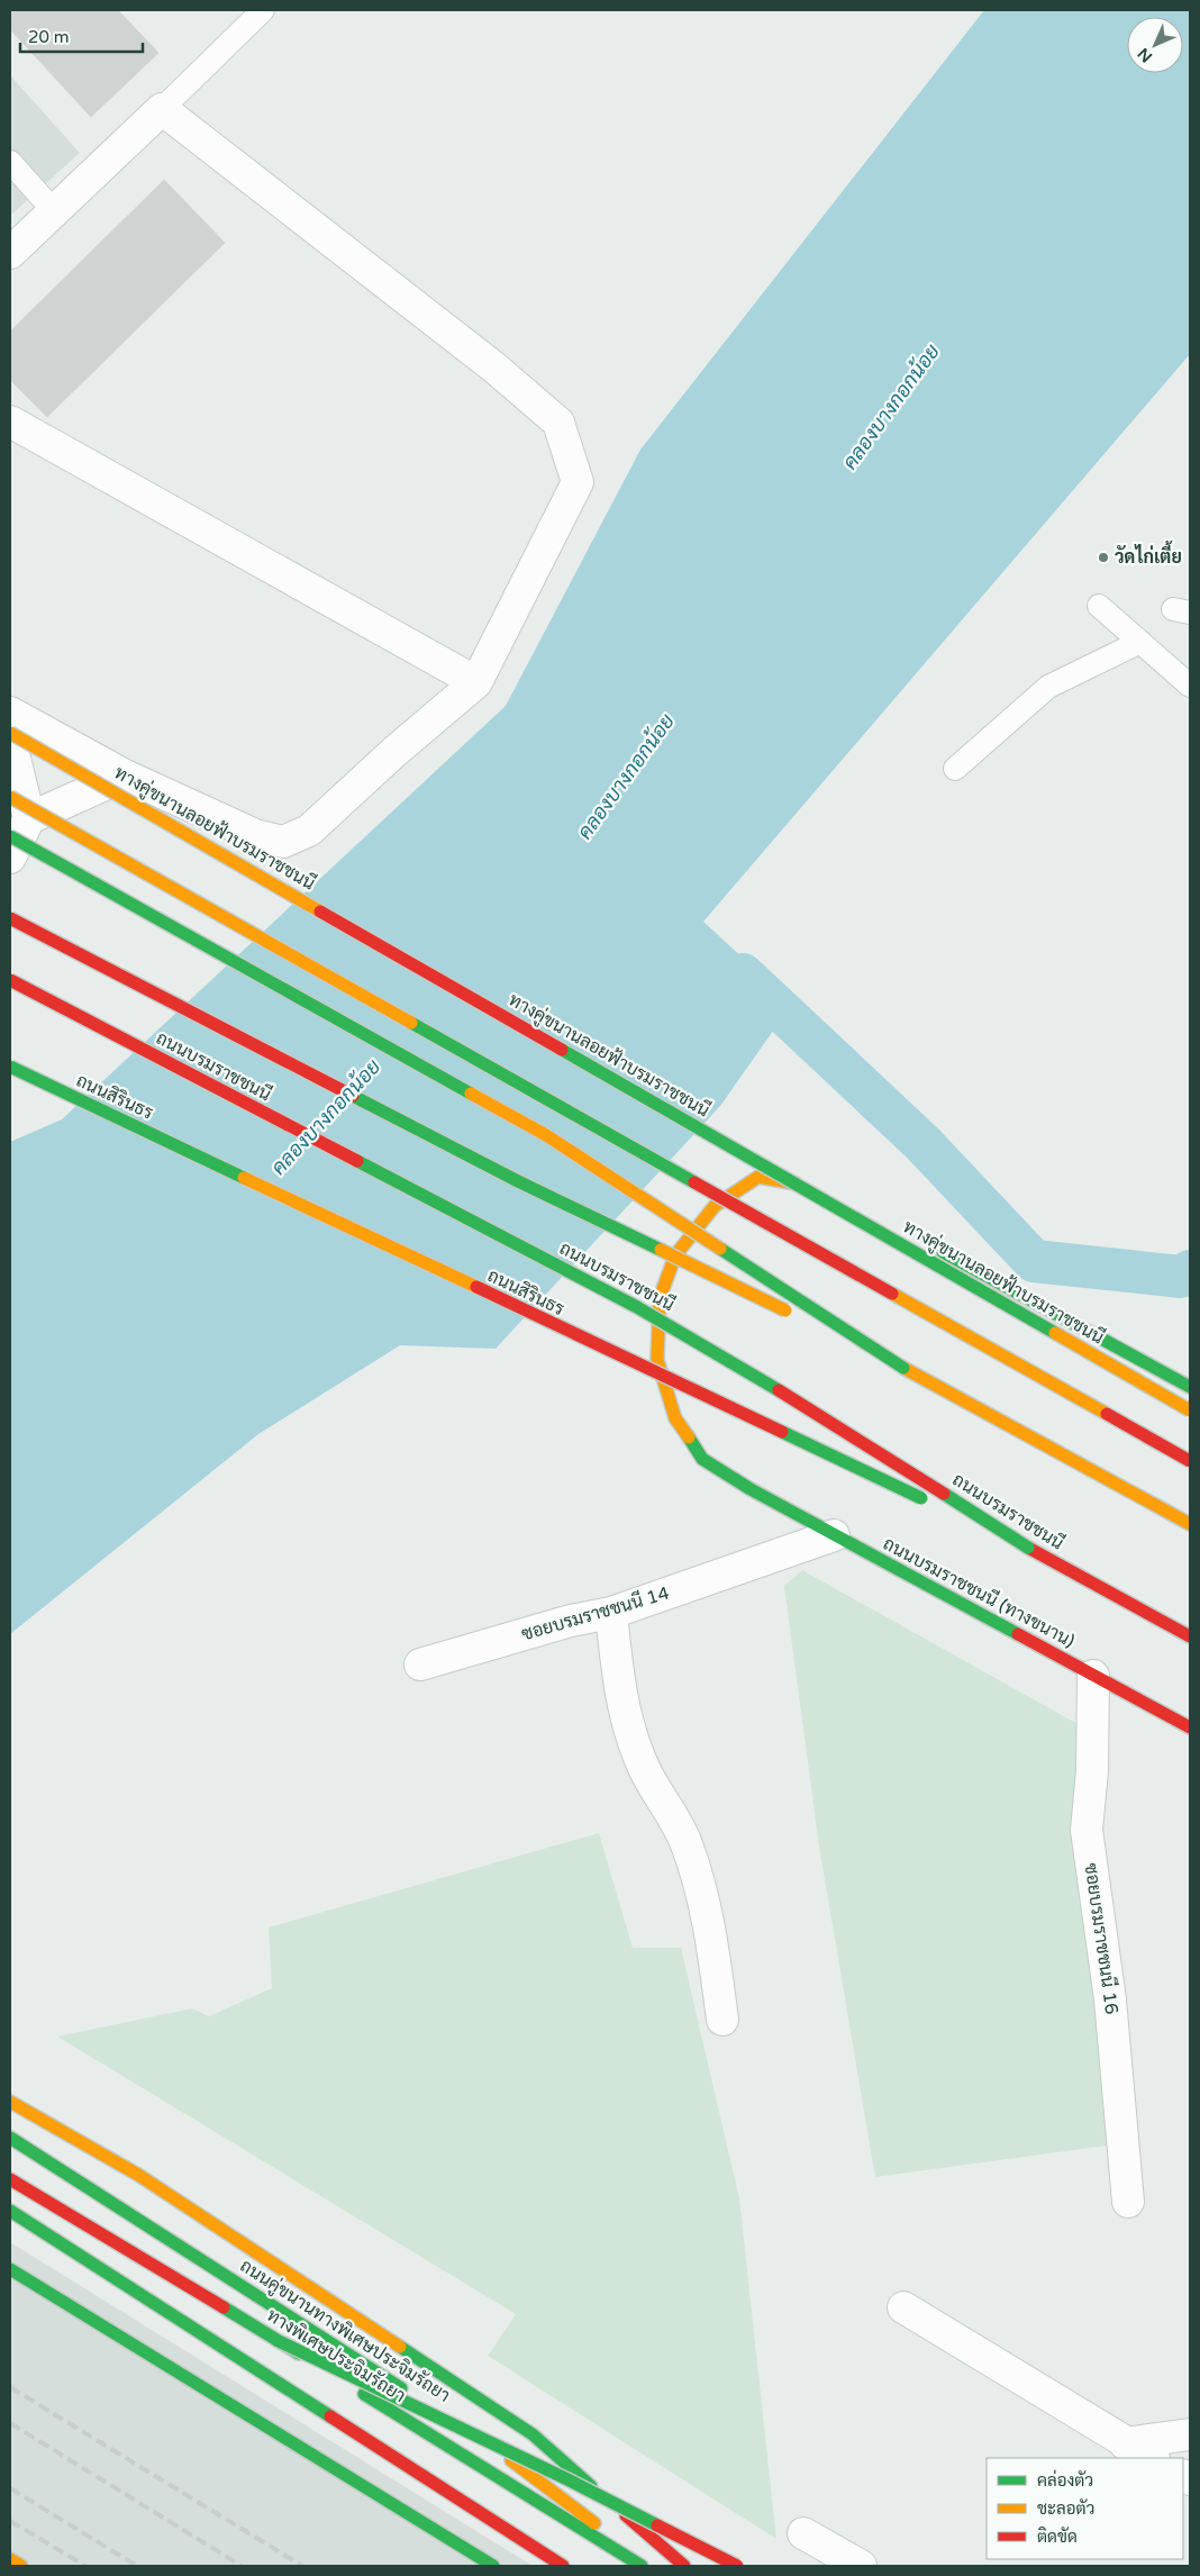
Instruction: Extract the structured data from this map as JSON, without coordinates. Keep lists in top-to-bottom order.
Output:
{
  "streets": {
    "main road": [
      "ทางคู่ขนานลอยฟ้าบรมราชชนนี",
      "ถนนบรมราชชนนี",
      "ถนนสิรินธร",
      "ถนนบรมราชชนนี (ทางขนาน)",
      "ถนนคู่ขนานทางพิเศษประจิมรัถยา",
      "ทางพิเศษประจิมรัถยา"
    ],
    "street": ["ซอยบรมราชชนนี 14", "ซอยบรมราชชนนี 16"]
  },
  "crossings": [
    ["ถนนบรมราชชนนี", "ถนนสิรินธร"],
    ["ถนนบรมราชชนนี (ทางขนาน)", "ซอยบรมราชชนนี 14"],
    ["ถนนบรมราชชนนี (ทางขนาน)", "ซอยบรมราชชนนี 16"]
  ],
  "water": ["คลองบางกอกน้อย"],
  "places": ["วัดไก่เตี้ย"],
  "legend": ["คล่องตัว", "ชะลอตัว", "ติดขัด"],
  "scale_bar": "20 m",
  "north": "bottom left"
}
